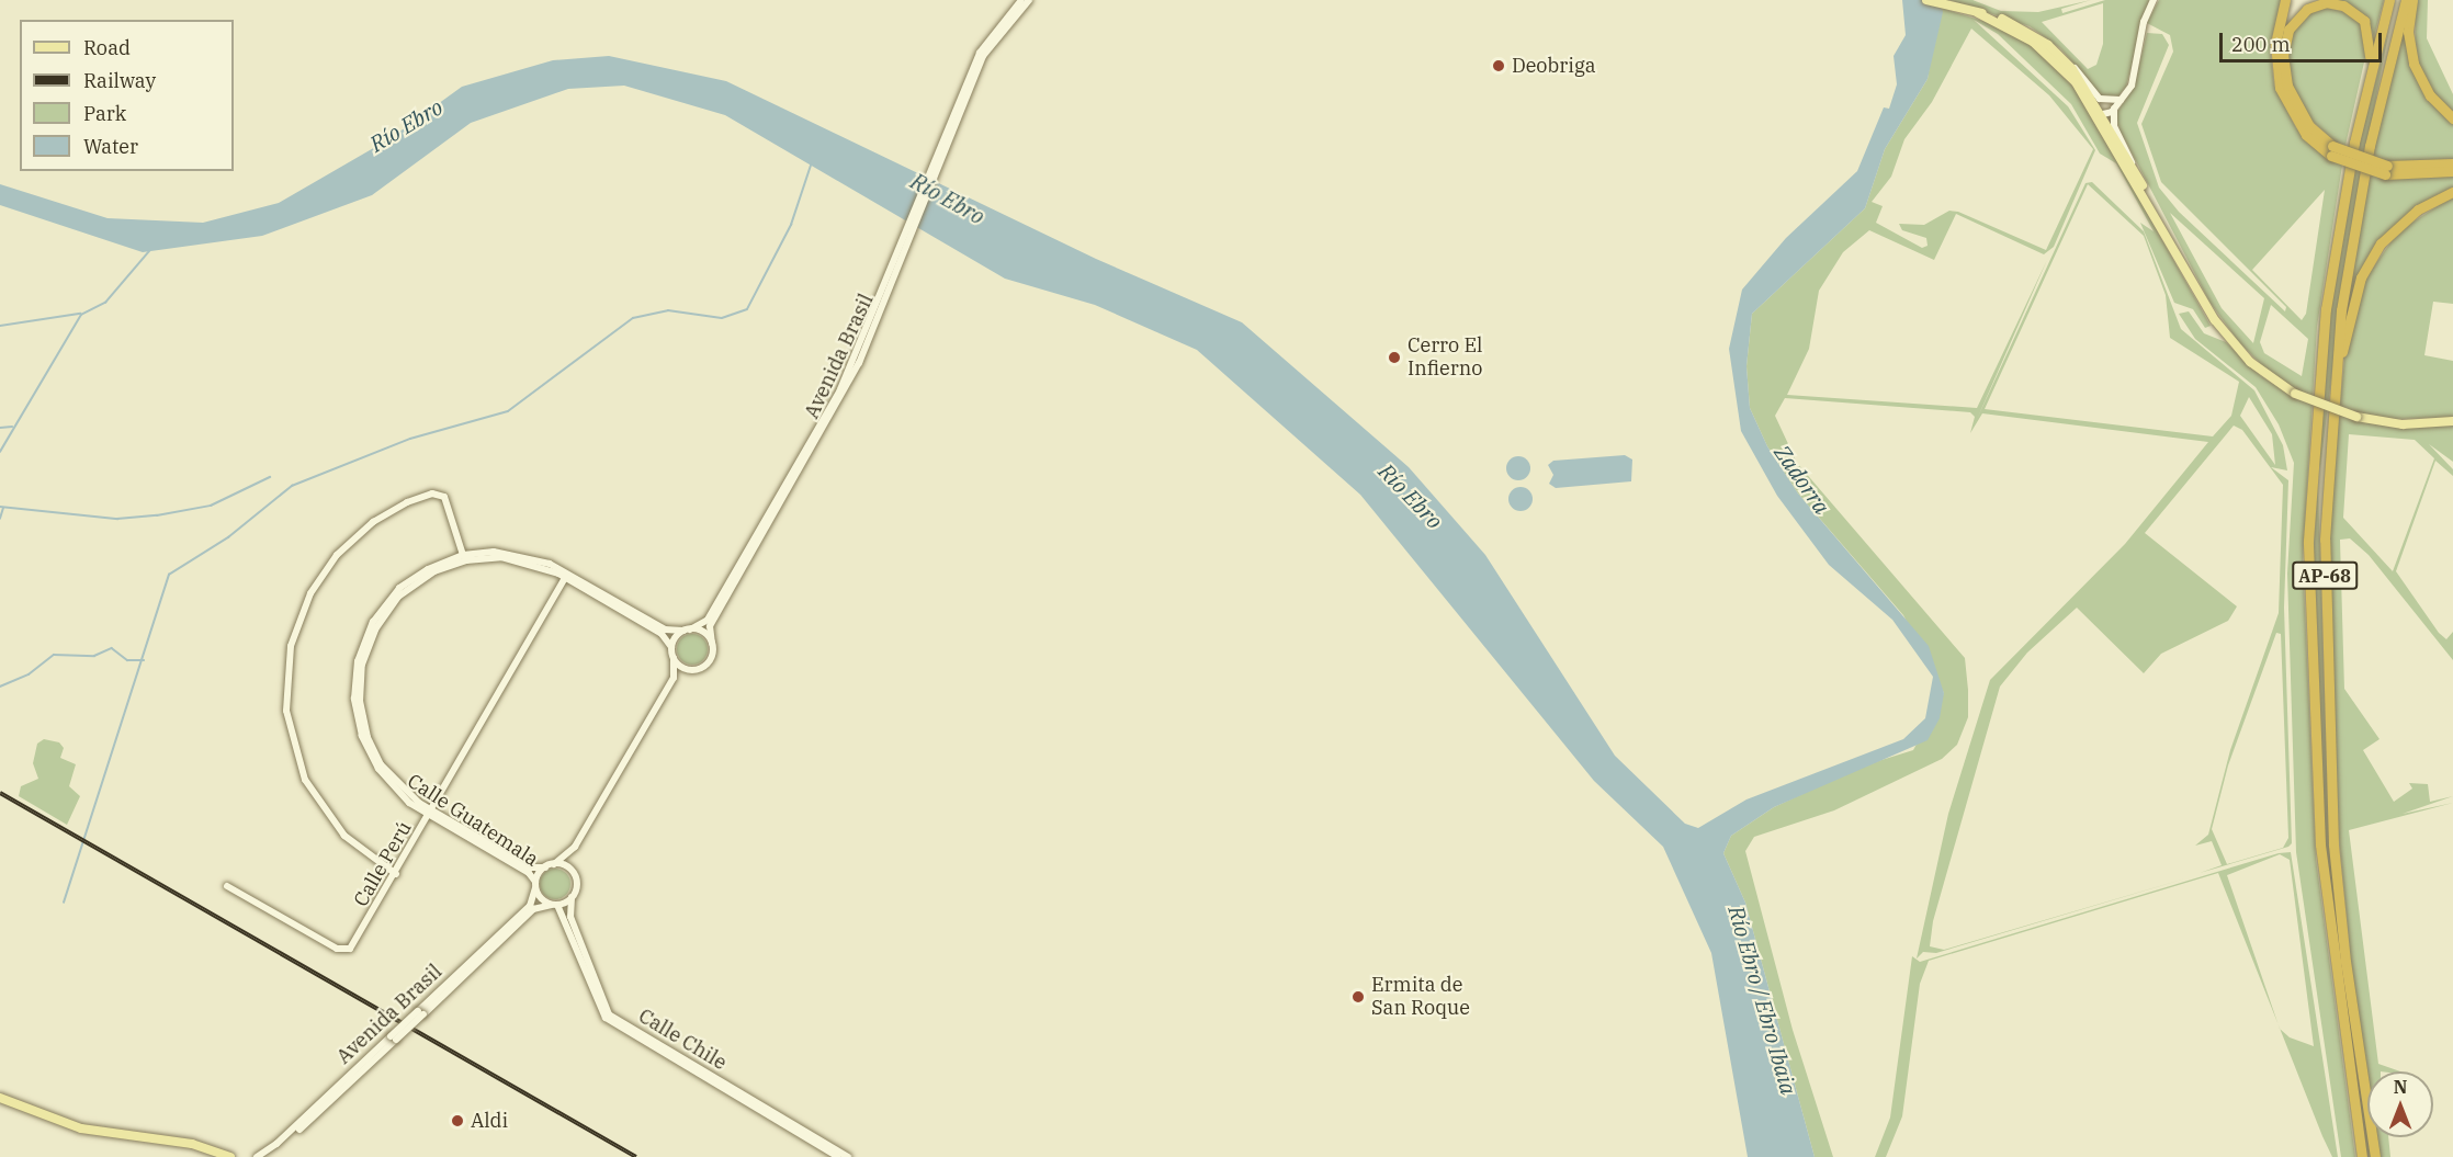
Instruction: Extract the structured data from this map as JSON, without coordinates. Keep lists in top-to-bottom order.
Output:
{
  "streets": {
    "highway": ["AP-68"],
    "street": [
      "Avenida Brasil",
      "Calle Guatemala",
      "Calle Perú",
      "Calle Chile"
    ]
  },
  "crossings": [
    ["Avenida Brasil", "Calle Guatemala"],
    ["Avenida Brasil", "Calle Chile"],
    ["Calle Guatemala", "Calle Perú"],
    ["Calle Guatemala", "Calle Chile"]
  ],
  "water": ["Río Ebro", "Zadorra", "Río Ebro / Ebro Ibaia"],
  "places": [
    "Deobriga",
    "Cerro El Infierno",
    "Ermita de San Roque",
    "Aldi"
  ],
  "legend": [
    "Road",
    "Railway",
    "Park",
    "Water"
  ],
  "scale_bar": "200 m",
  "north": "top"
}
